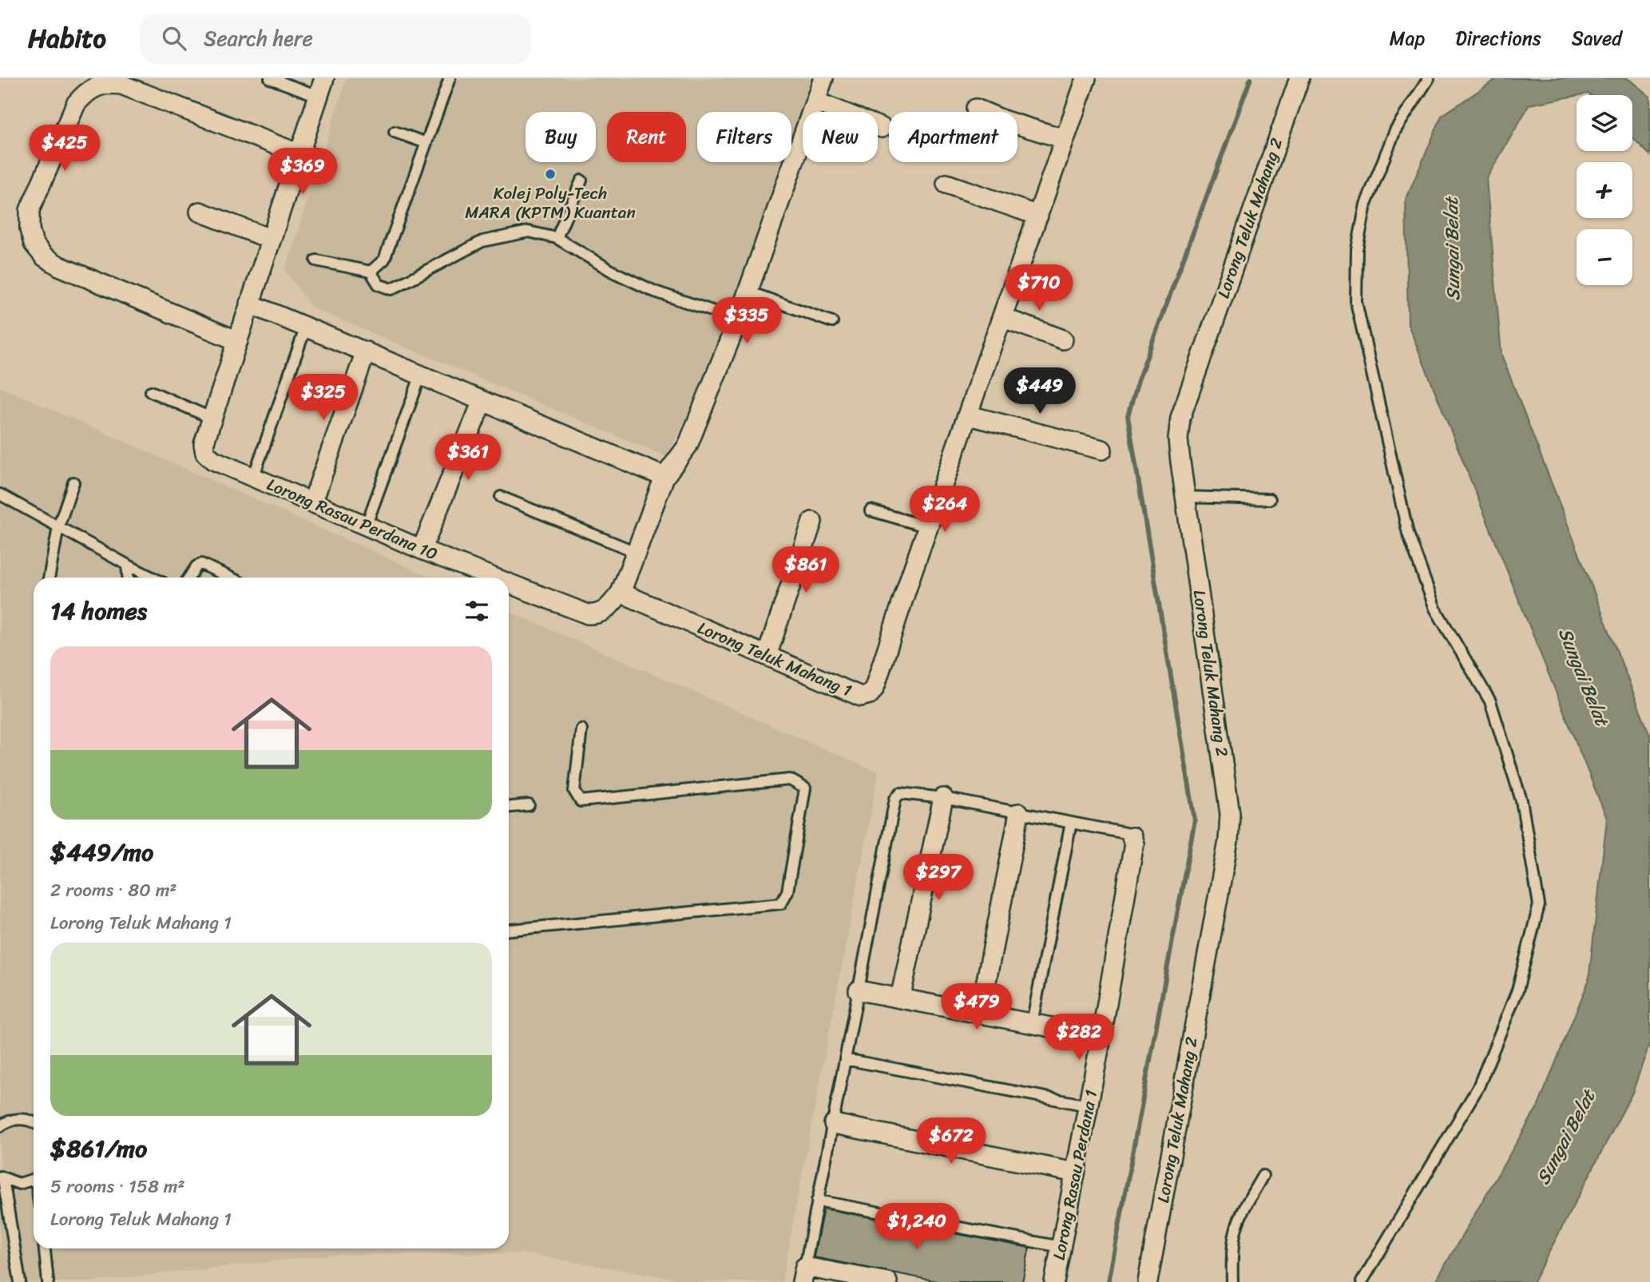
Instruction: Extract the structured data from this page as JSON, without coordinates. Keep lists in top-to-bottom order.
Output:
{
  "streets": {
    "street": [
      "Lorong Teluk Mahang 2",
      "Lorong Rasau Perdana 10",
      "Lorong Teluk Mahang 1",
      "Lorong Rasau Perdana 1"
    ]
  },
  "crossings": [
    ["Lorong Rasau Perdana 10", "Lorong Teluk Mahang 1"]
  ],
  "water": ["Sungai Belat"],
  "places": ["Kolej Poly-Tech MARA (KPTM) Kuantan"],
  "page": {
    "header": "Habito",
    "search": "Search here",
    "nav": ["Map", "Directions", "Saved"],
    "map_buttons": ["+", "−"],
    "chip": [
      "Buy",
      "Rent",
      "Filters",
      "New",
      "Apartment"
    ],
    "price": [
      "$425",
      "$369",
      "$710",
      "$335",
      "$449",
      "$325",
      "$361",
      "$264",
      "$861",
      "$297",
      "$479",
      "$282",
      "$672",
      "$1,240"
    ],
    "heading": "14 homes",
    "list": [
      {
        "name": "$449/mo",
        "note": "2 rooms · 80 m² · Lorong Teluk Mahang 1"
      },
      {
        "name": "$861/mo",
        "note": "5 rooms · 158 m² · Lorong Teluk Mahang 1"
      }
    ]
  }
}
